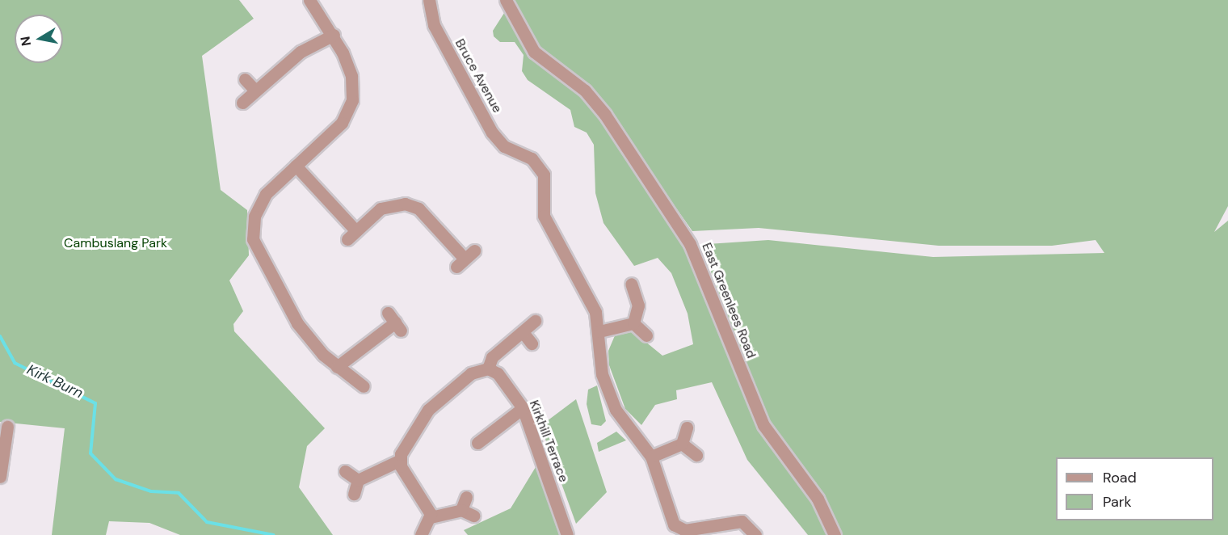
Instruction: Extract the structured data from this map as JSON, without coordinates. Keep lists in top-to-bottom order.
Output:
{
  "streets": {
    "street": ["Bruce Avenue", "East Greenlees Road", "Kirkhill Terrace"]
  },
  "water": ["Kirk Burn"],
  "parks": ["Cambuslang Park"],
  "legend": ["Road", "Park"],
  "north": "left"
}
